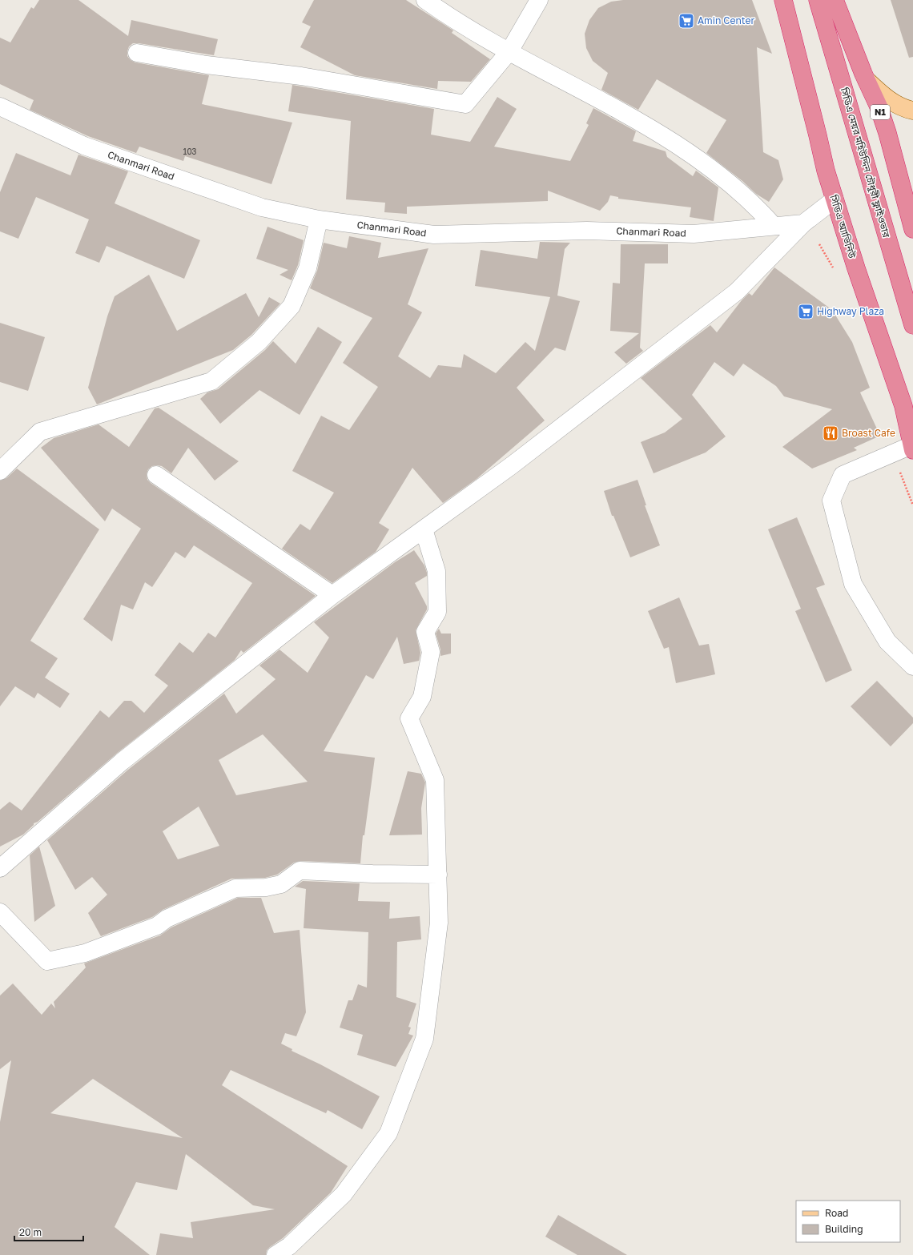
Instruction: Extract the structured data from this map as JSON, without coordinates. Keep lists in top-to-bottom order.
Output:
{
  "streets": {
    "highway": ["N1", "সিডিএ মেয়র মহিউদ্দিন চৌধুরী ফ্লাইওভার", "সিডিএ অ্যাভিনিউ"],
    "street": ["Chanmari Road"]
  },
  "crossings": [
    ["N1", "সিডিএ মেয়র মহিউদ্দিন চৌধুরী ফ্লাইওভার"]
  ],
  "places": {
    "supermarket": ["Amin Center", "Highway Plaza"],
    "restaurant": ["Broast Cafe"]
  },
  "house_numbers": ["103"],
  "legend": ["Road", "Building"],
  "scale_bar": "20 m"
}
